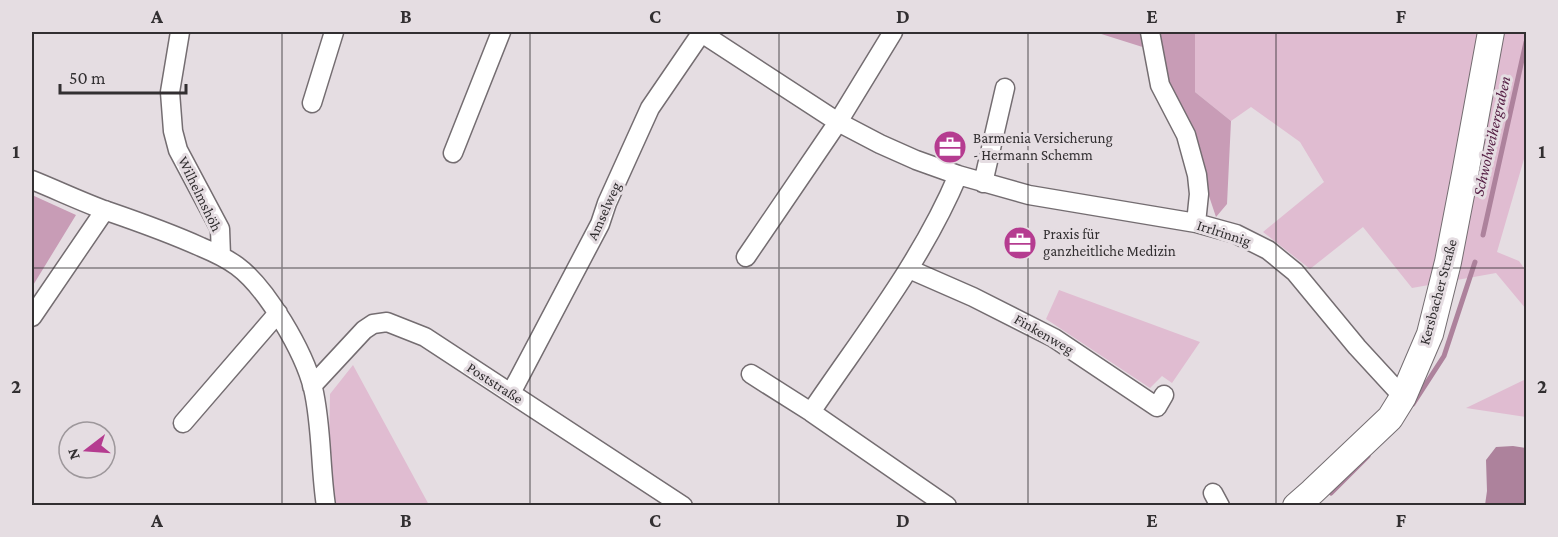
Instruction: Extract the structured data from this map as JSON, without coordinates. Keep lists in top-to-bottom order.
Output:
{
  "streets": {
    "main road": ["Kersbacher Straße"],
    "street": [
      "Wilhelmshöh",
      "Amselweg",
      "Irrlrinnig",
      "Finkenweg",
      "Poststraße"
    ]
  },
  "crossings": [
    ["Amselweg", "Irrlrinnig"],
    ["Amselweg", "Poststraße"],
    ["Irrlrinnig", "Kersbacher Straße"]
  ],
  "water": ["Schwolweihergraben"],
  "places": {
    "office": ["Barmenia Versicherung - Hermann Schemm", "Praxis für ganzheitliche Medizin"]
  },
  "scale_bar": "50 m",
  "north": "left",
  "grid": {
    "columns": [
      "A",
      "B",
      "C",
      "D",
      "E",
      "F"
    ],
    "rows": ["1", "2"]
  }
}
